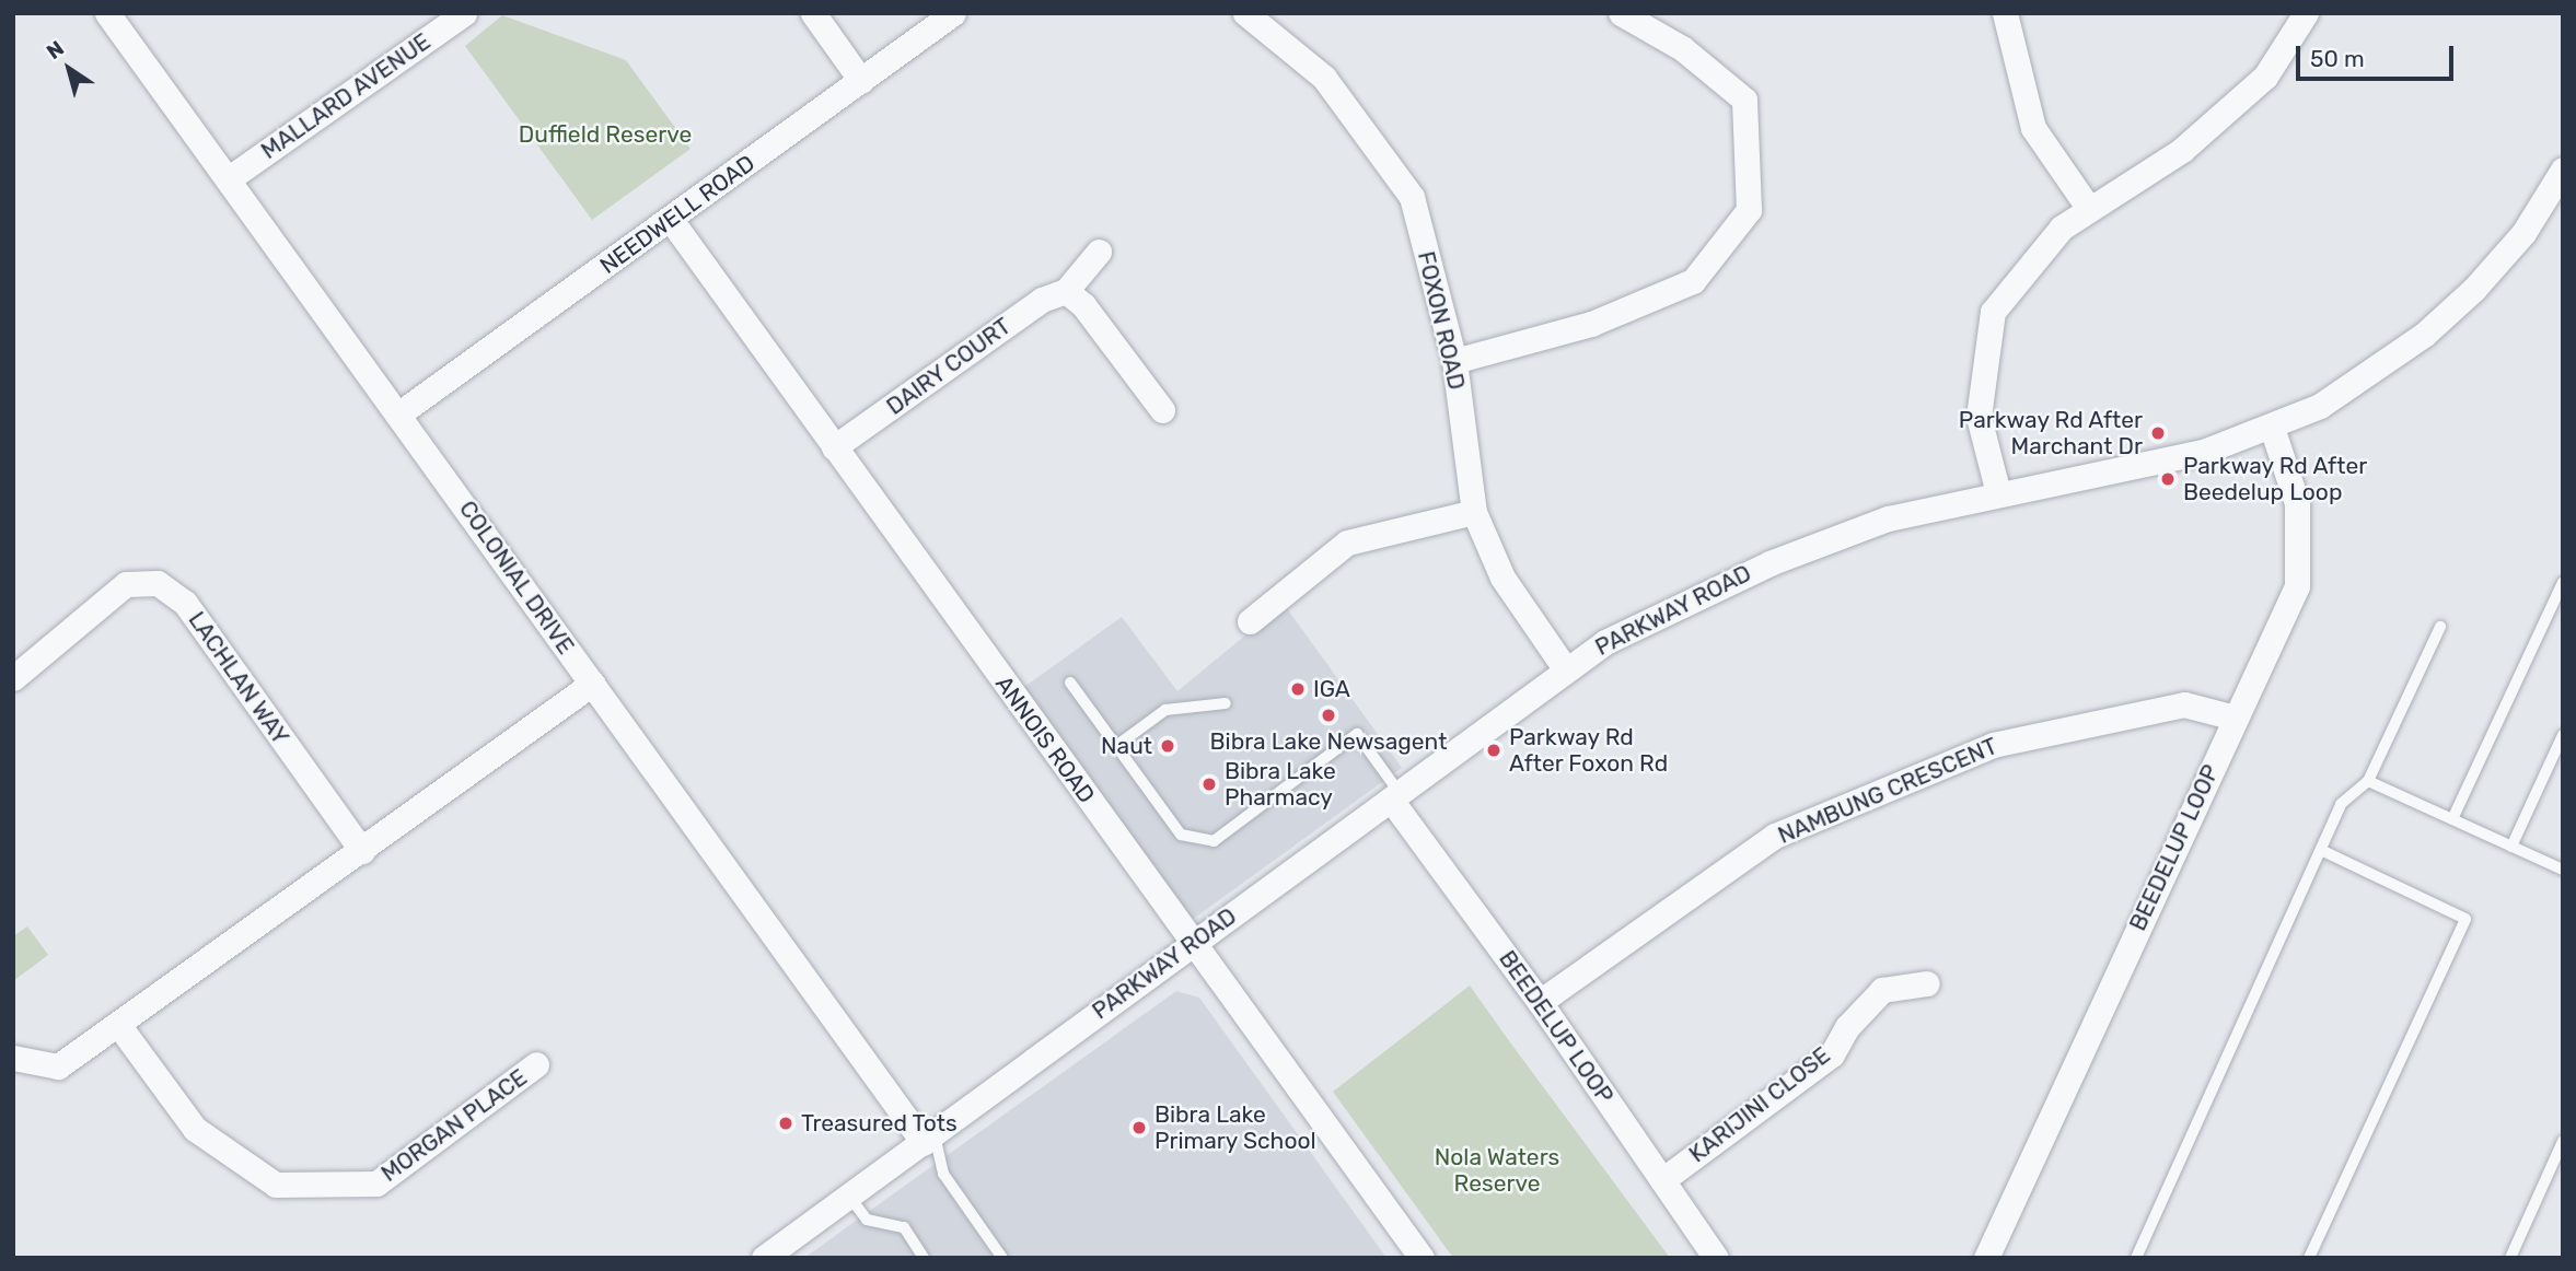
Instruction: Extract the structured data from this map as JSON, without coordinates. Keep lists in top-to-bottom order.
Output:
{
  "streets": {
    "street": [
      "MALLARD AVENUE",
      "NEEDWELL ROAD",
      "FOXON ROAD",
      "DAIRY COURT",
      "COLONIAL DRIVE",
      "PARKWAY ROAD",
      "LACHLAN WAY",
      "ANNOIS ROAD",
      "NAMBUNG CRESCENT",
      "BEEDELUP LOOP",
      "KARIJINI CLOSE",
      "MORGAN PLACE"
    ]
  },
  "crossings": [
    ["MALLARD AVENUE", "COLONIAL DRIVE"],
    ["NEEDWELL ROAD", "COLONIAL DRIVE"],
    ["NEEDWELL ROAD", "ANNOIS ROAD"],
    ["FOXON ROAD", "PARKWAY ROAD"],
    ["DAIRY COURT", "ANNOIS ROAD"],
    ["COLONIAL DRIVE", "PARKWAY ROAD"],
    ["PARKWAY ROAD", "ANNOIS ROAD"],
    ["PARKWAY ROAD", "BEEDELUP LOOP"],
    ["NAMBUNG CRESCENT", "BEEDELUP LOOP"],
    ["BEEDELUP LOOP", "KARIJINI CLOSE"]
  ],
  "parks": ["Duffield Reserve", "Nola Waters Reserve"],
  "places": [
    "Parkway Rd After Marchant Dr",
    "Parkway Rd After Beedelup Loop",
    "IGA",
    "Bibra Lake Newsagent",
    "Naut",
    "Parkway Rd After Foxon Rd",
    "Bibra Lake Pharmacy",
    "Treasured Tots",
    "Bibra Lake Primary School"
  ],
  "scale_bar": "50 m",
  "north": "top left"
}
